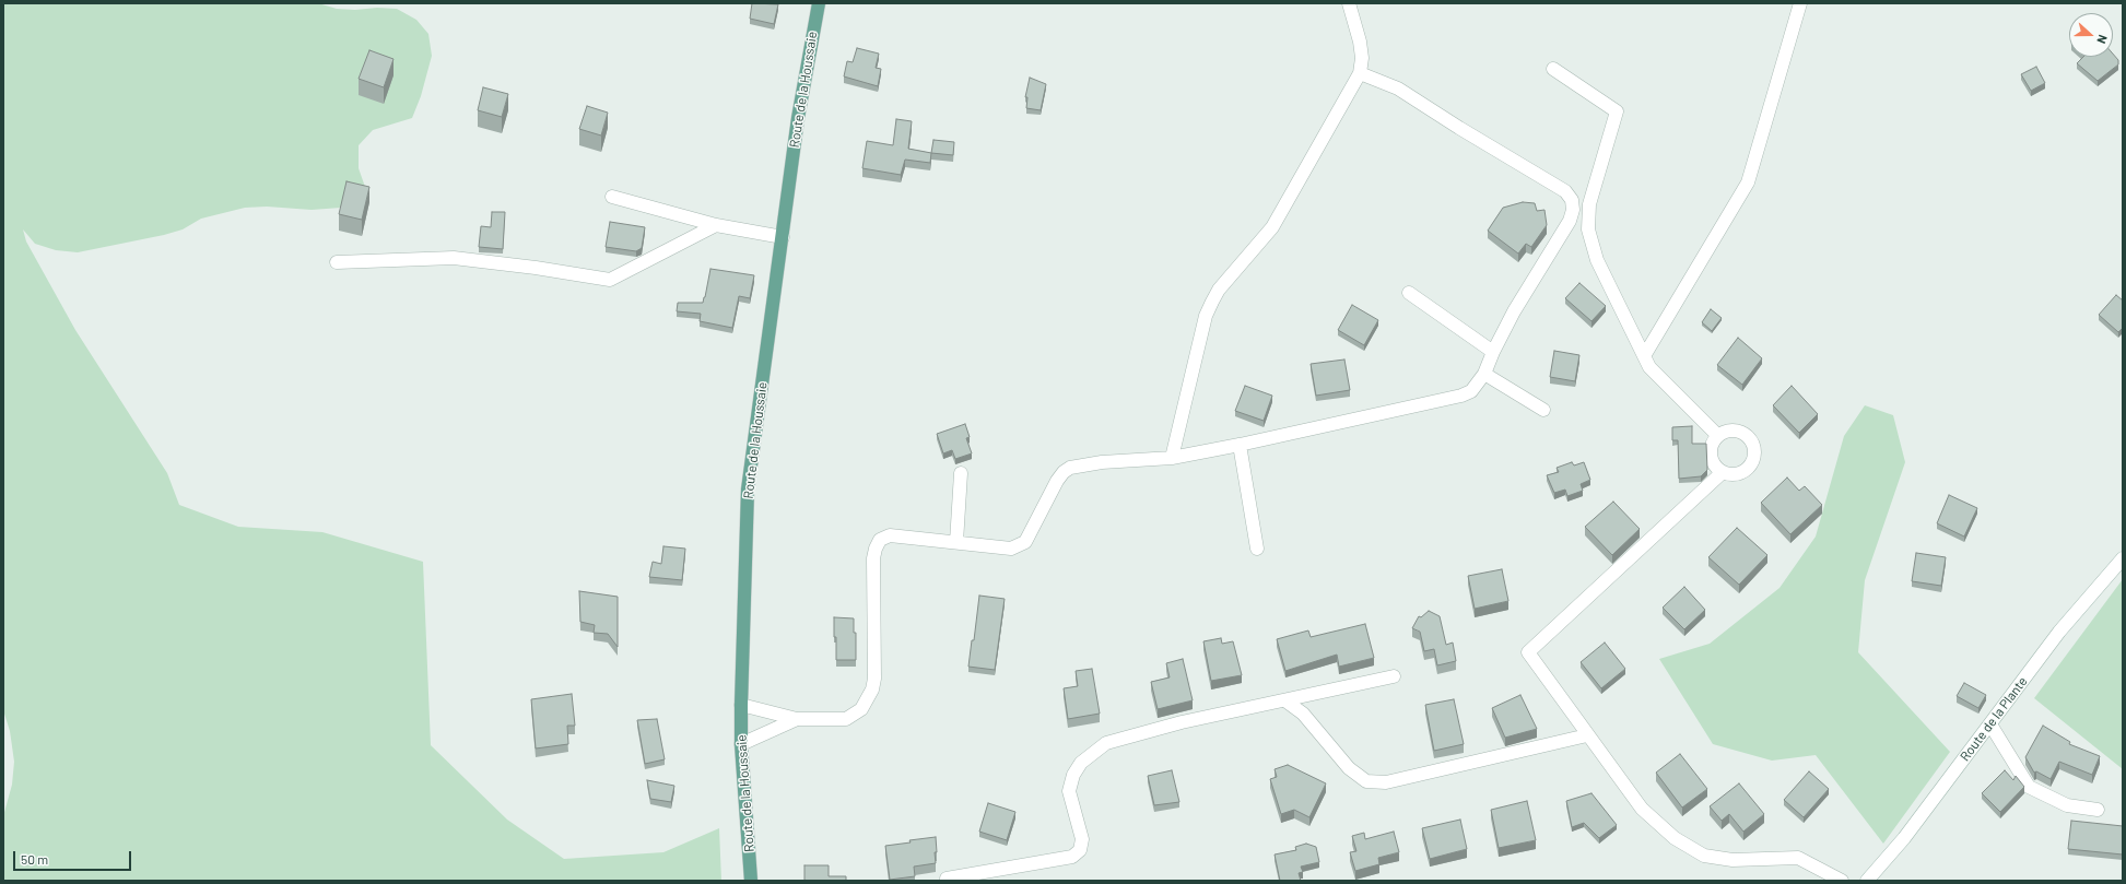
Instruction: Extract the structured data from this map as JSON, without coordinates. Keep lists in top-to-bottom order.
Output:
{
  "streets": {
    "main road": ["Route de la Houssaie"],
    "street": ["Route de la Plante"]
  },
  "scale_bar": "50 m",
  "north": "right"
}
